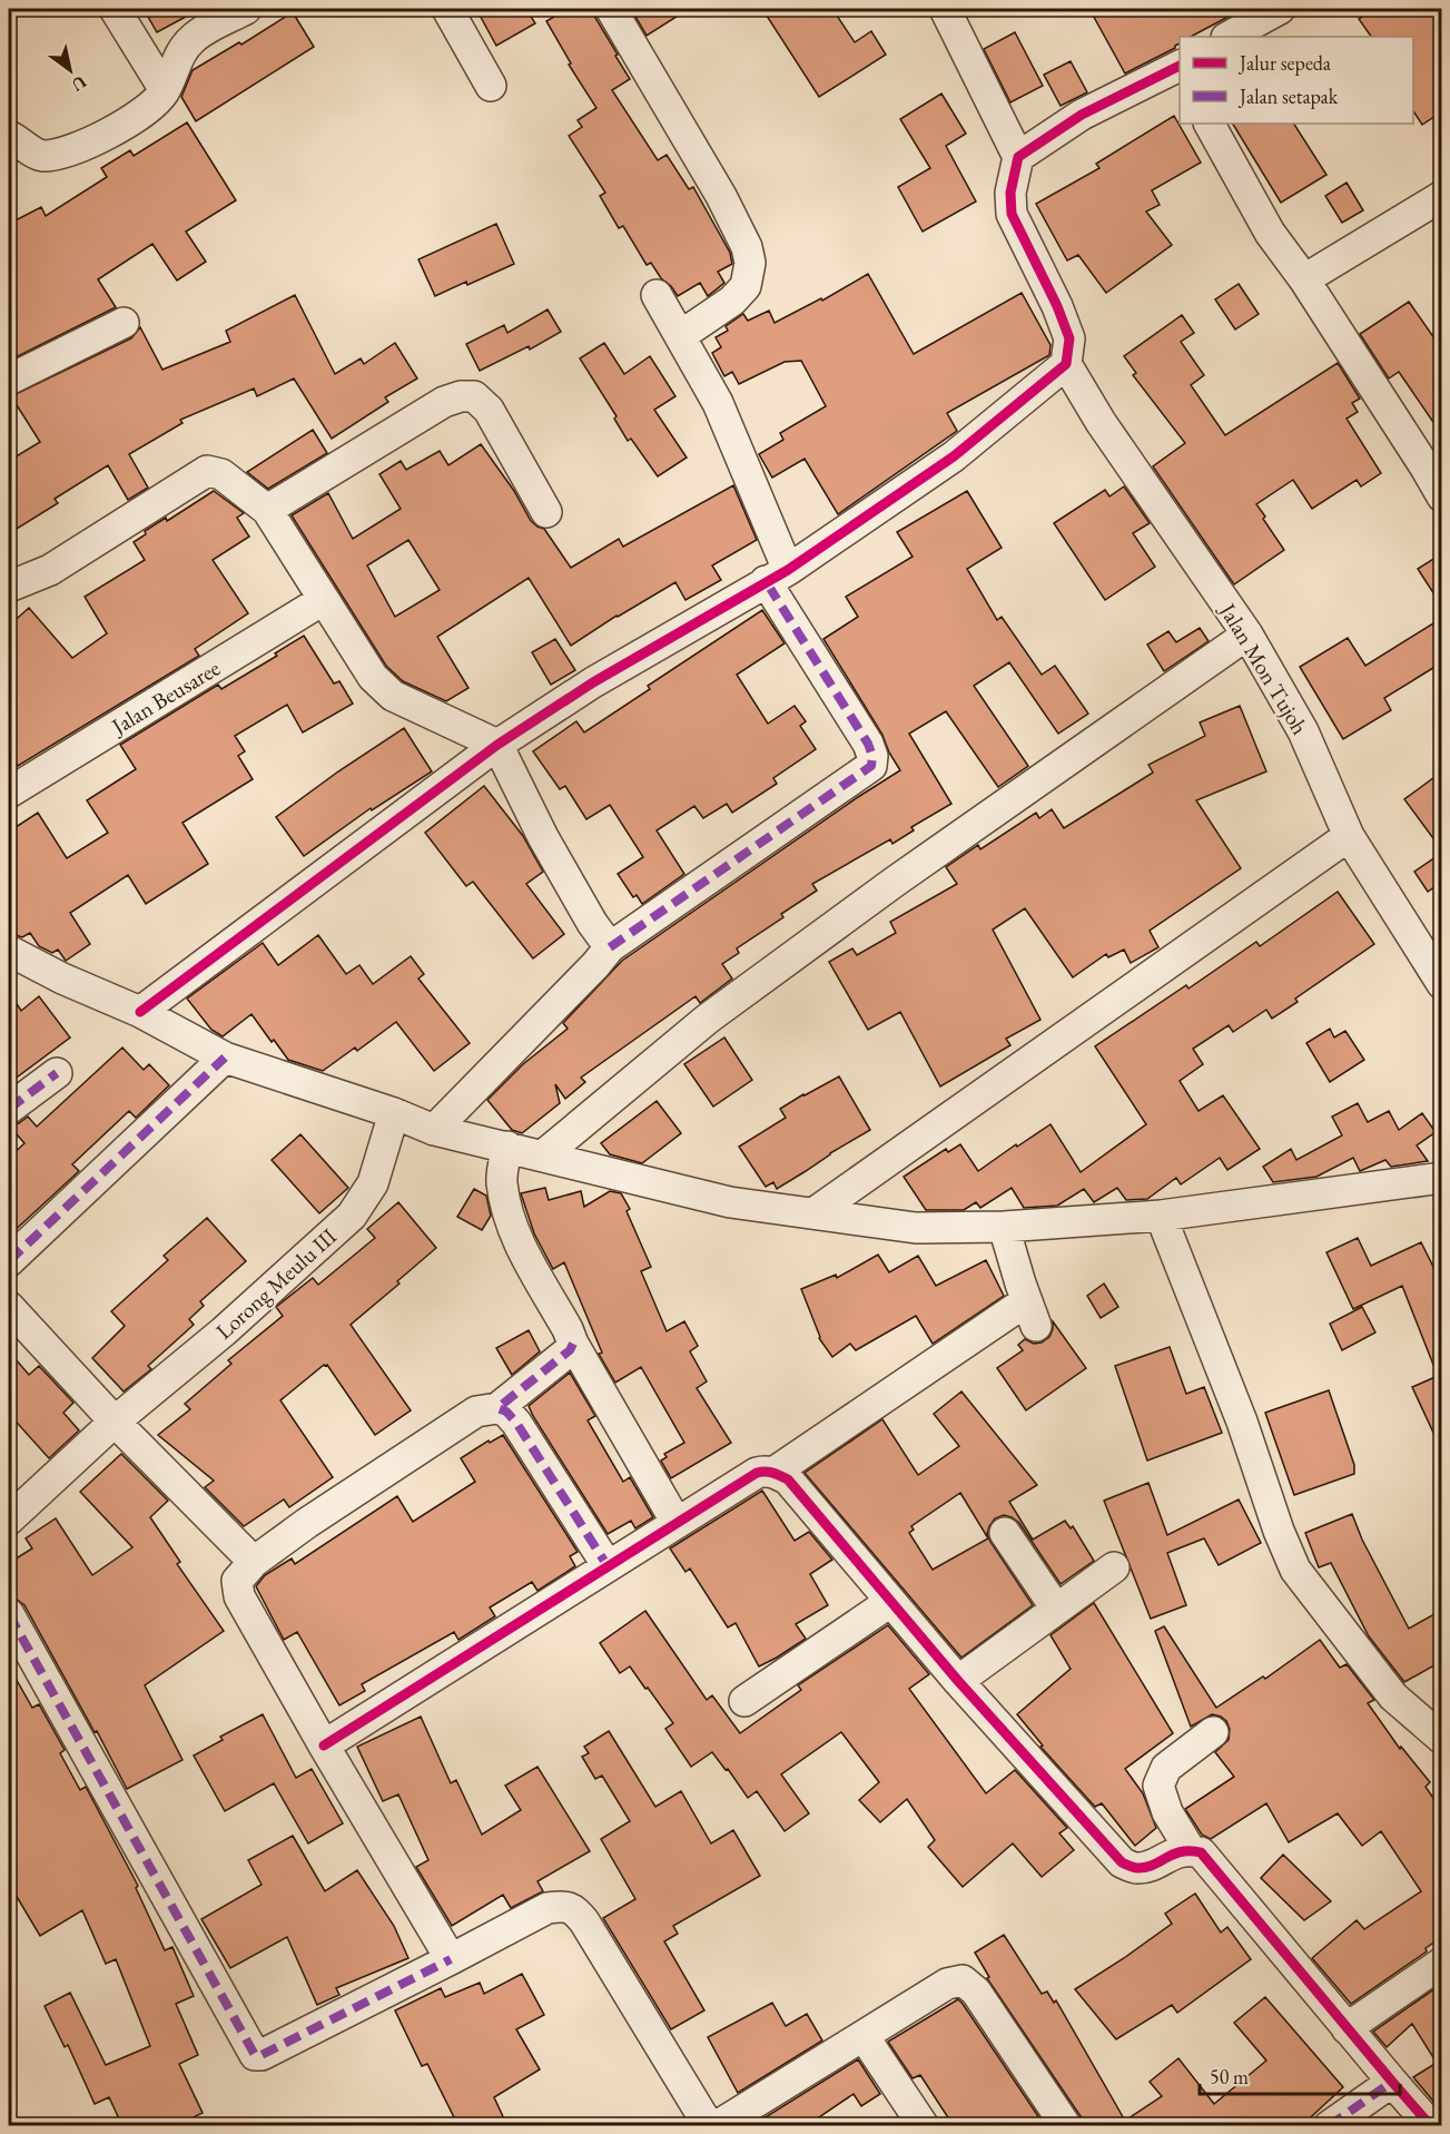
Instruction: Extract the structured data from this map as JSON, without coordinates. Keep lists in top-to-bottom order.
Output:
{
  "streets": {
    "street": ["Jalan Mon Tujoh", "Jalan Beusaree", "Lorong Meulu III"]
  },
  "legend": ["Jalur sepeda", "Jalan setapak"],
  "scale_bar": "50 m",
  "north": "bottom right"
}
